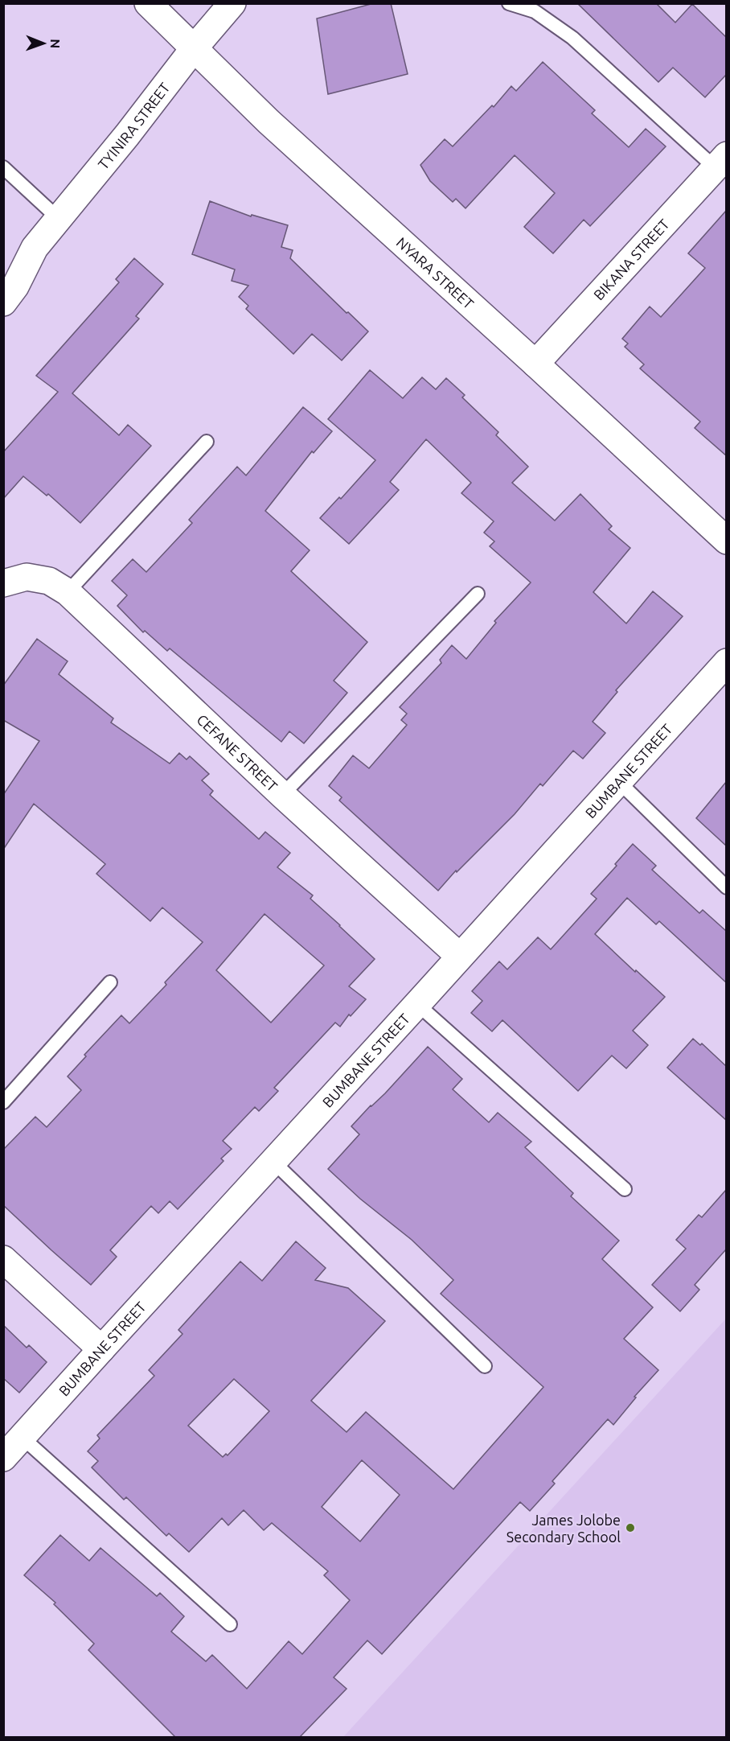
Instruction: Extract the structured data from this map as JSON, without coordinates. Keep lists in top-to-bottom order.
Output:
{
  "streets": {
    "street": [
      "TYINIRA STREET",
      "BIKANA STREET",
      "NYARA STREET",
      "CEFANE STREET",
      "BUMBANE STREET"
    ]
  },
  "crossings": [
    ["TYINIRA STREET", "NYARA STREET"],
    ["BIKANA STREET", "NYARA STREET"],
    ["CEFANE STREET", "BUMBANE STREET"]
  ],
  "places": ["James Jolobe Secondary School"],
  "north": "right"
}
